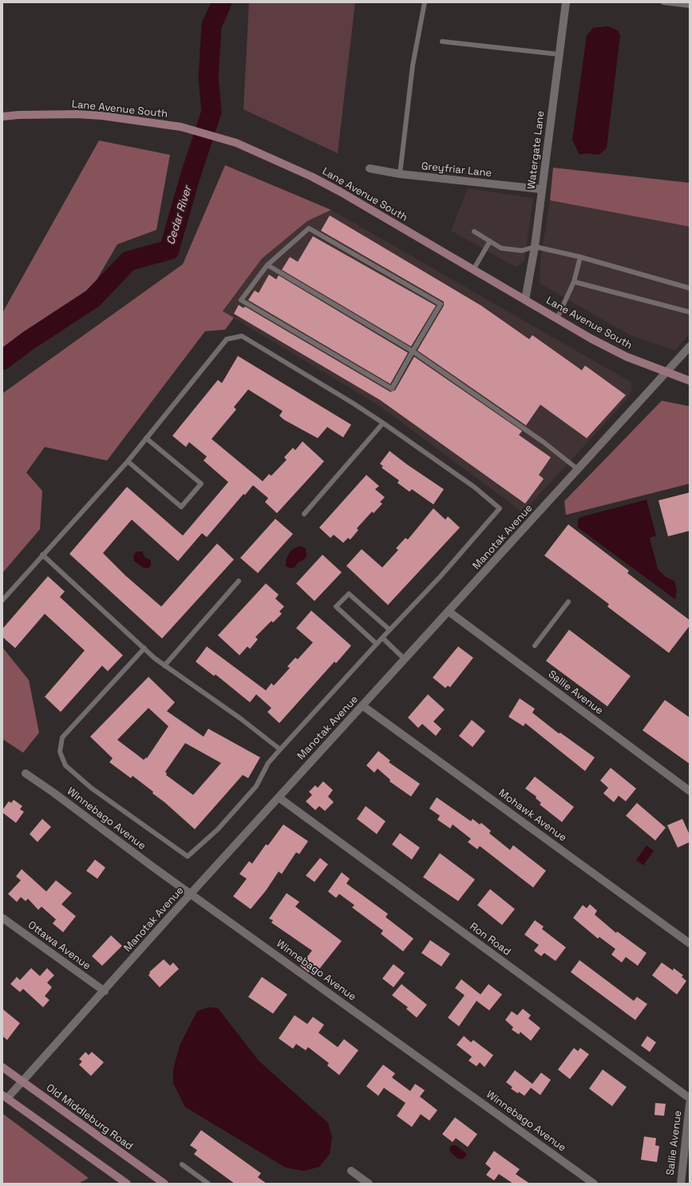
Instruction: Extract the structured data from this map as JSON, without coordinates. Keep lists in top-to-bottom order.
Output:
{
  "streets": {
    "main road": ["Lane Avenue South", "Old Middleburg Road"],
    "street": [
      "Watergate Lane",
      "Greyfriar Lane",
      "Manotak Avenue",
      "Sallie Avenue",
      "Mohawk Avenue",
      "Winnebago Avenue",
      "Ron Road",
      "Ottawa Avenue"
    ]
  },
  "crossings": [
    ["Lane Avenue South", "Watergate Lane"],
    ["Lane Avenue South", "Manotak Avenue"],
    ["Watergate Lane", "Greyfriar Lane"],
    ["Manotak Avenue", "Sallie Avenue"],
    ["Manotak Avenue", "Mohawk Avenue"],
    ["Manotak Avenue", "Winnebago Avenue"],
    ["Manotak Avenue", "Ron Road"],
    ["Manotak Avenue", "Ottawa Avenue"],
    ["Manotak Avenue", "Old Middleburg Road"]
  ],
  "water": ["Cedar River"]
}
